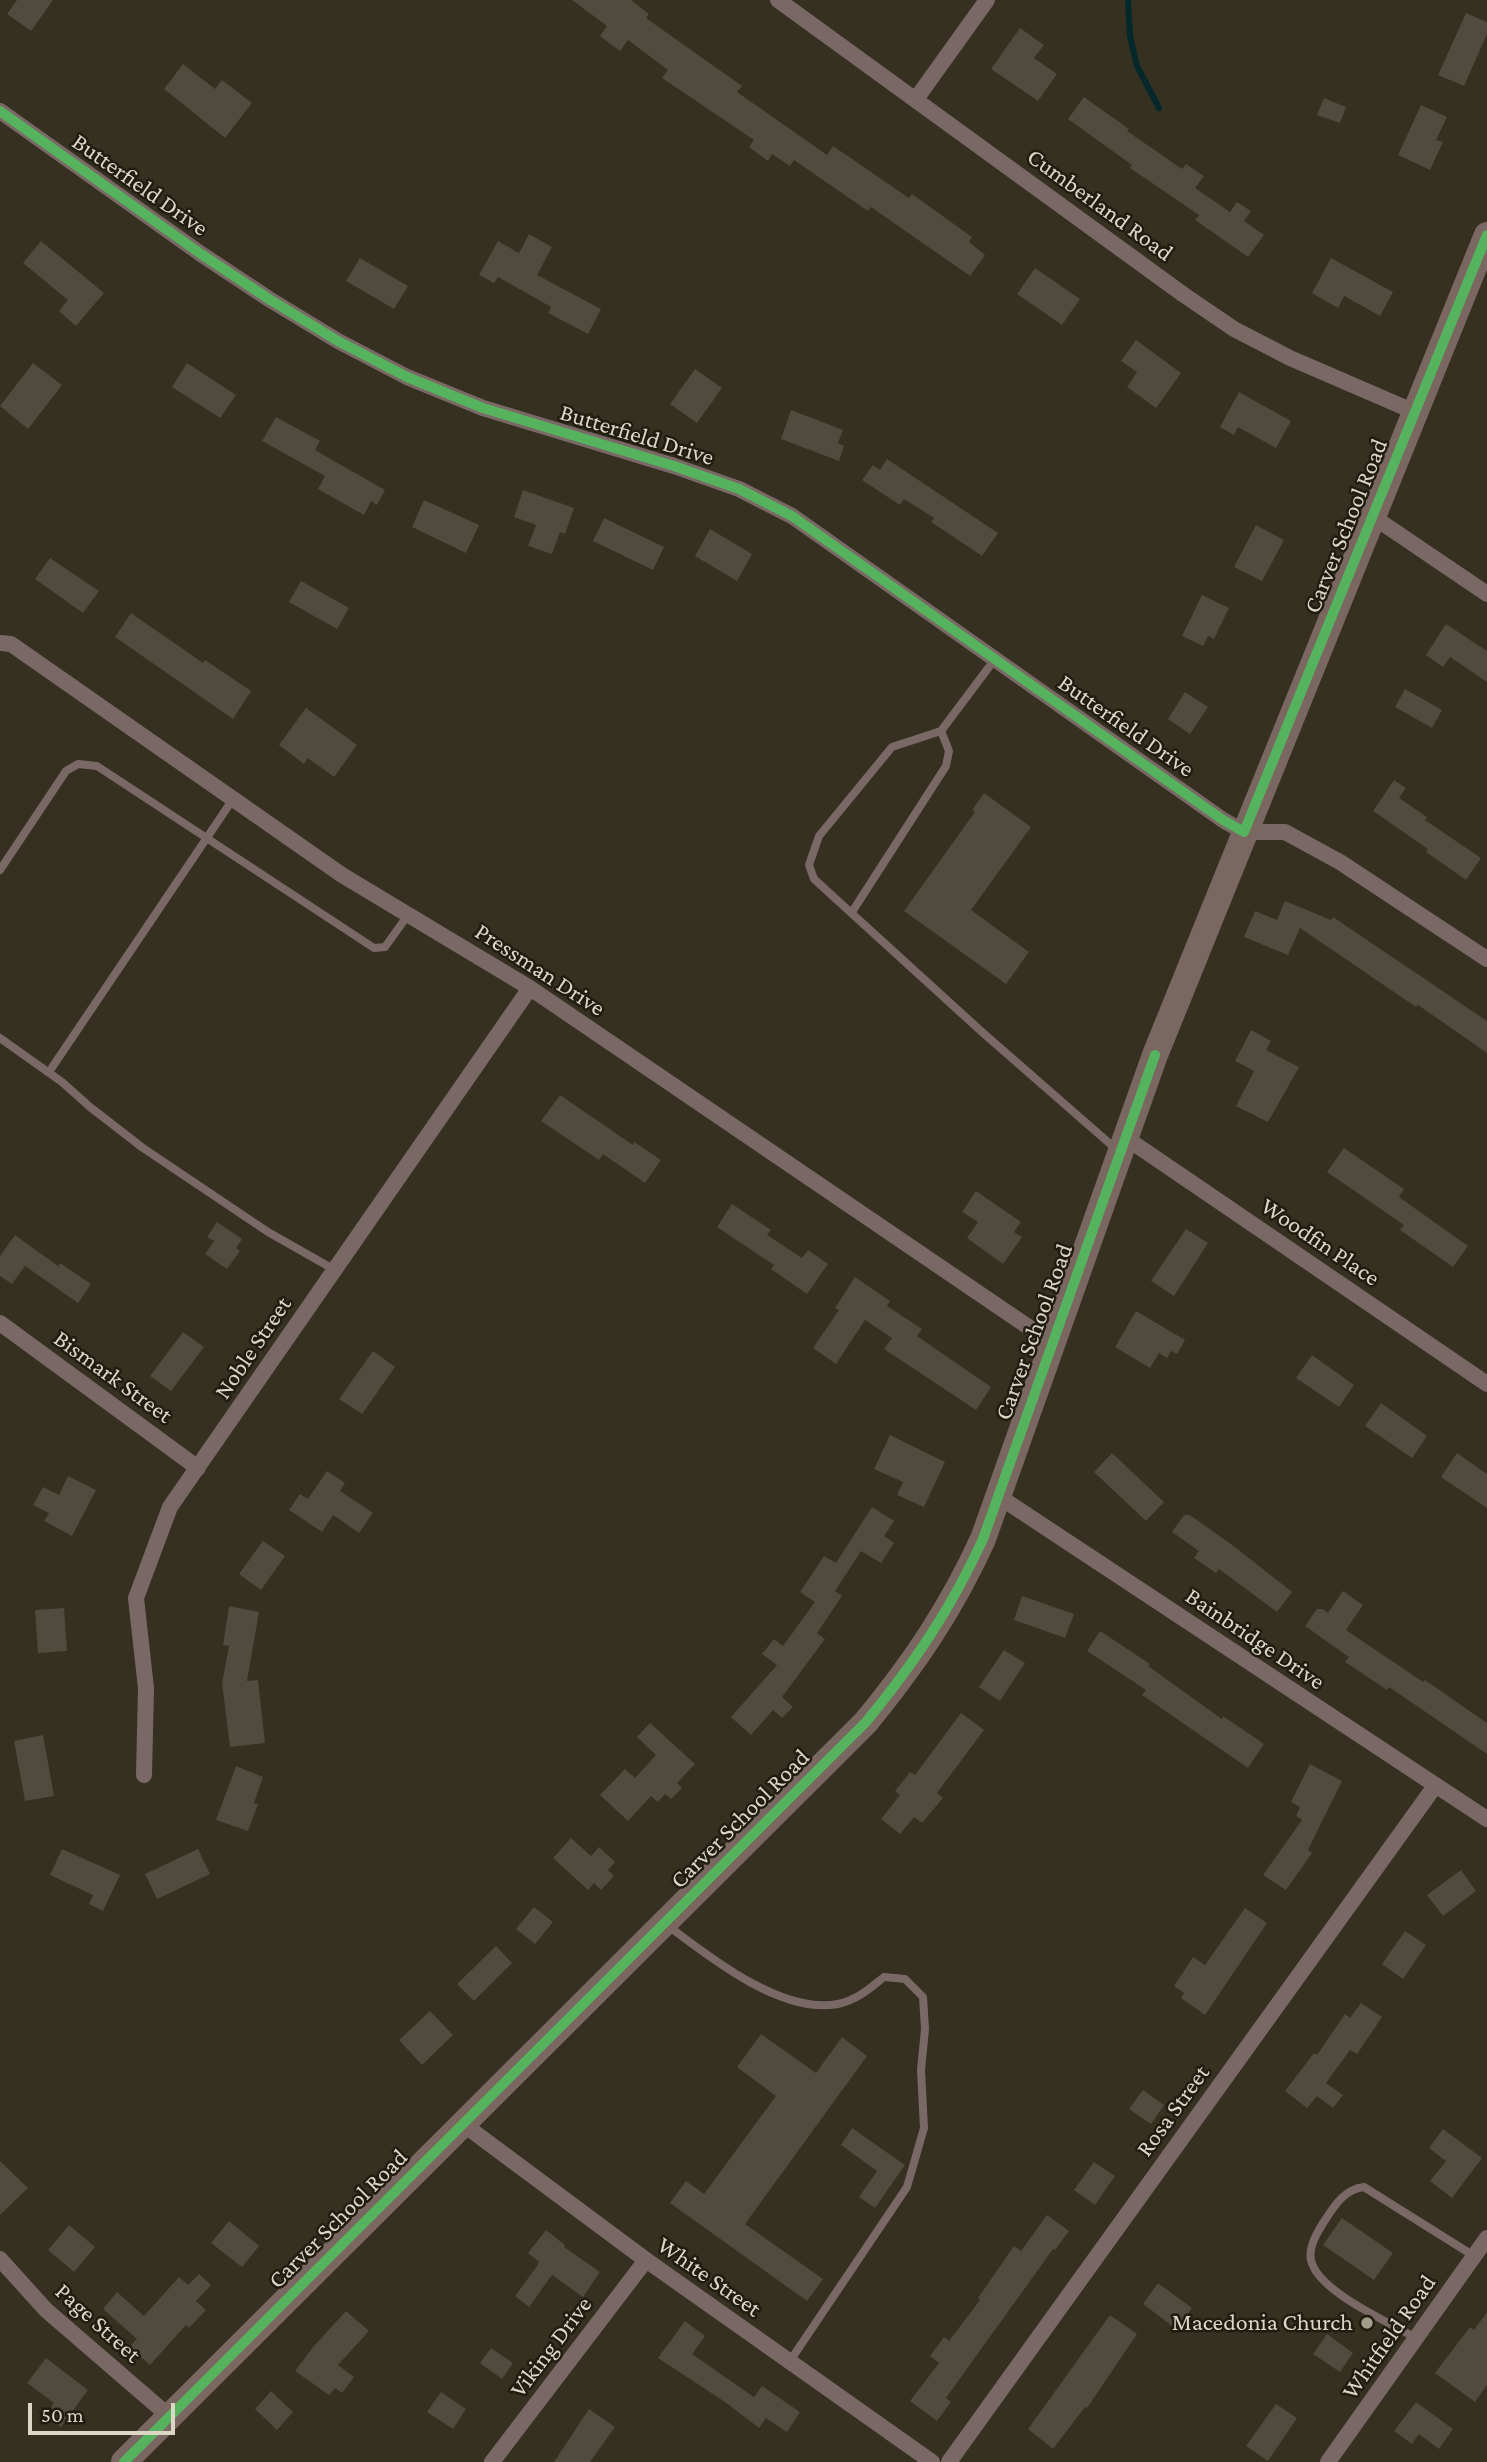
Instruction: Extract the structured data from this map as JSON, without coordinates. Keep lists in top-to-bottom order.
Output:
{
  "streets": {
    "main road": ["Carver School Road"],
    "street": [
      "Butterfield Drive",
      "Cumberland Road",
      "Pressman Drive",
      "Woodfin Place",
      "Noble Street",
      "Bismark Street",
      "Bainbridge Drive",
      "Rosa Street",
      "White Street",
      "Page Street",
      "Whitfield Road",
      "Viking Drive"
    ]
  },
  "crossings": [
    ["Butterfield Drive", "Carver School Road"],
    ["Cumberland Road", "Carver School Road"],
    ["Carver School Road", "Pressman Drive"],
    ["Carver School Road", "Woodfin Place"],
    ["Carver School Road", "Bainbridge Drive"],
    ["Carver School Road", "White Street"],
    ["Carver School Road", "Page Street"],
    ["Pressman Drive", "Noble Street"],
    ["Noble Street", "Bismark Street"],
    ["Bainbridge Drive", "Rosa Street"],
    ["White Street", "Viking Drive"]
  ],
  "places": ["Macedonia Church"],
  "scale_bar": "50 m"
}
